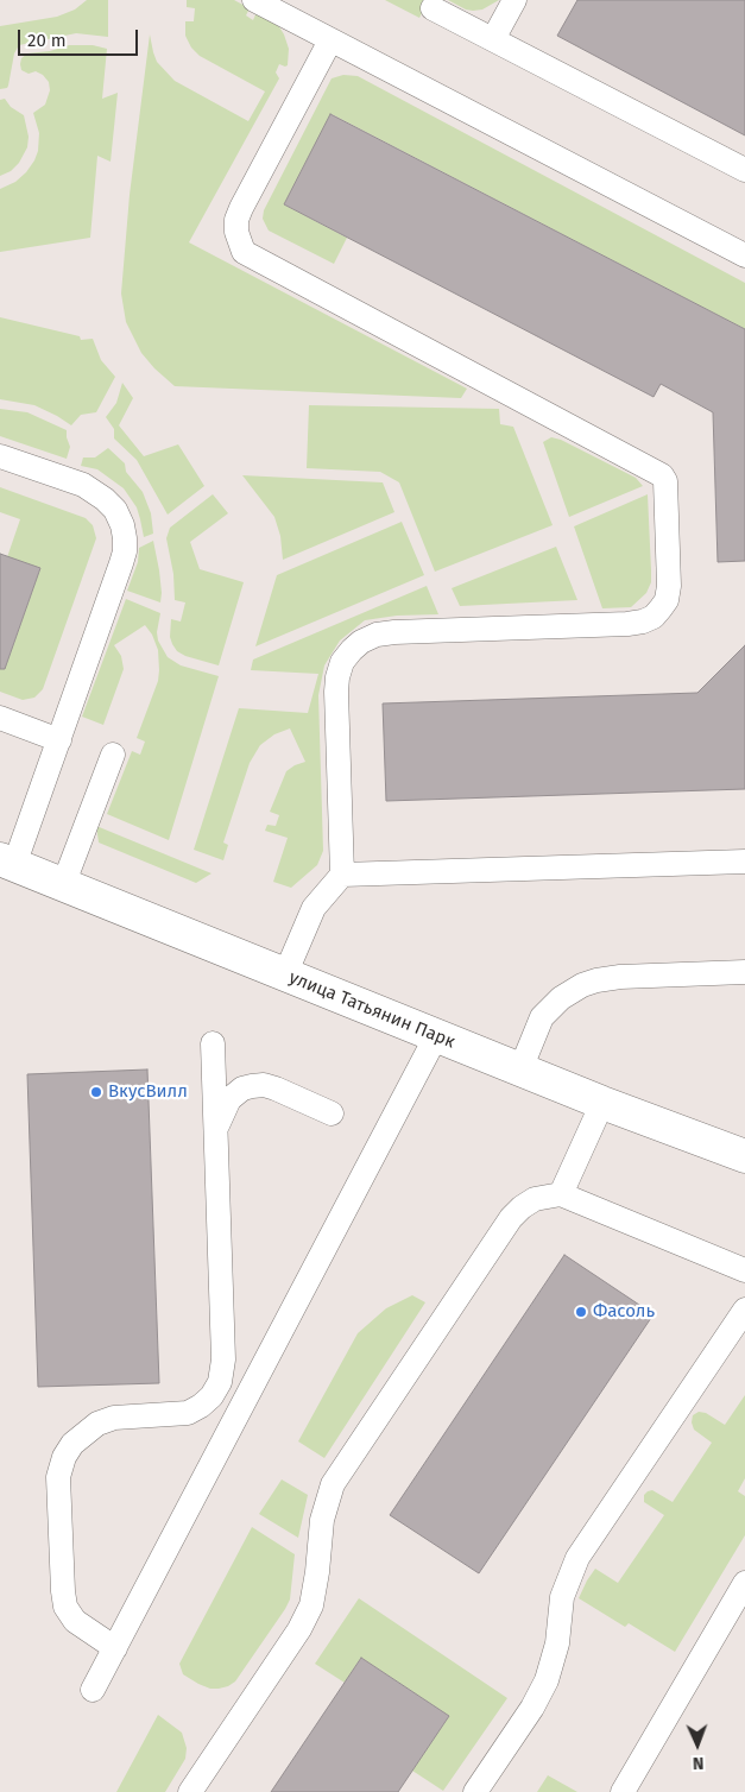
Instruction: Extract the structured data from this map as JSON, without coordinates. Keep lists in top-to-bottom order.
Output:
{
  "streets": {
    "street": ["улица Татьянин Парк"]
  },
  "places": ["ВкусВилл", "Фасоль"],
  "scale_bar": "20 m",
  "north": "bottom"
}
